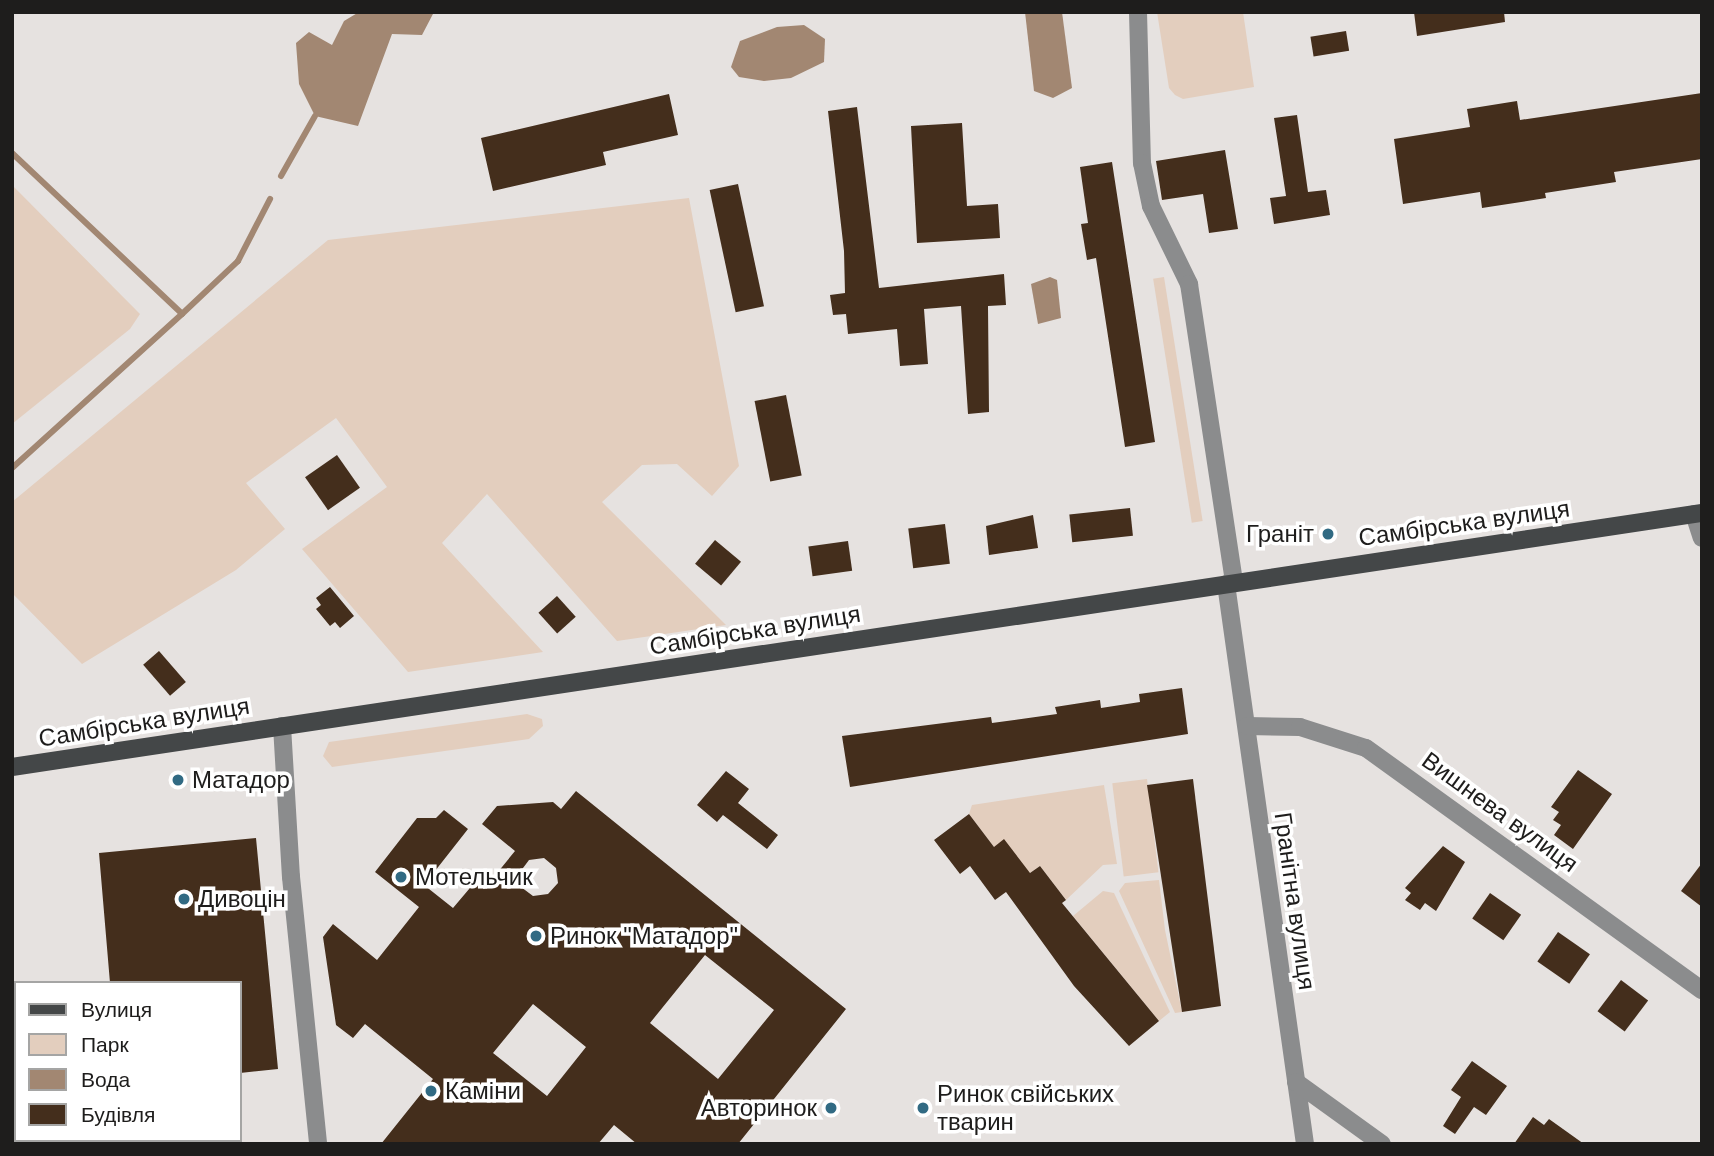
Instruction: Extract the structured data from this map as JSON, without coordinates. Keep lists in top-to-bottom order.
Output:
{
  "streets": {
    "main road": ["Самбірська вулиця"],
    "street": ["Вишнева вулиця", "Гранітна вулиця"]
  },
  "crossings": [
    ["Самбірська вулиця", "Гранітна вулиця"],
    ["Вишнева вулиця", "Гранітна вулиця"]
  ],
  "places": [
    "Граніт",
    "Матадор",
    "Мотельчик",
    "Дивоцін",
    "Ринок \"Матадор\"",
    "Каміни",
    "Авторинок",
    "Ринок свійських тварин"
  ],
  "legend": [
    "Вулиця",
    "Парк",
    "Вода",
    "Будівля"
  ]
}
